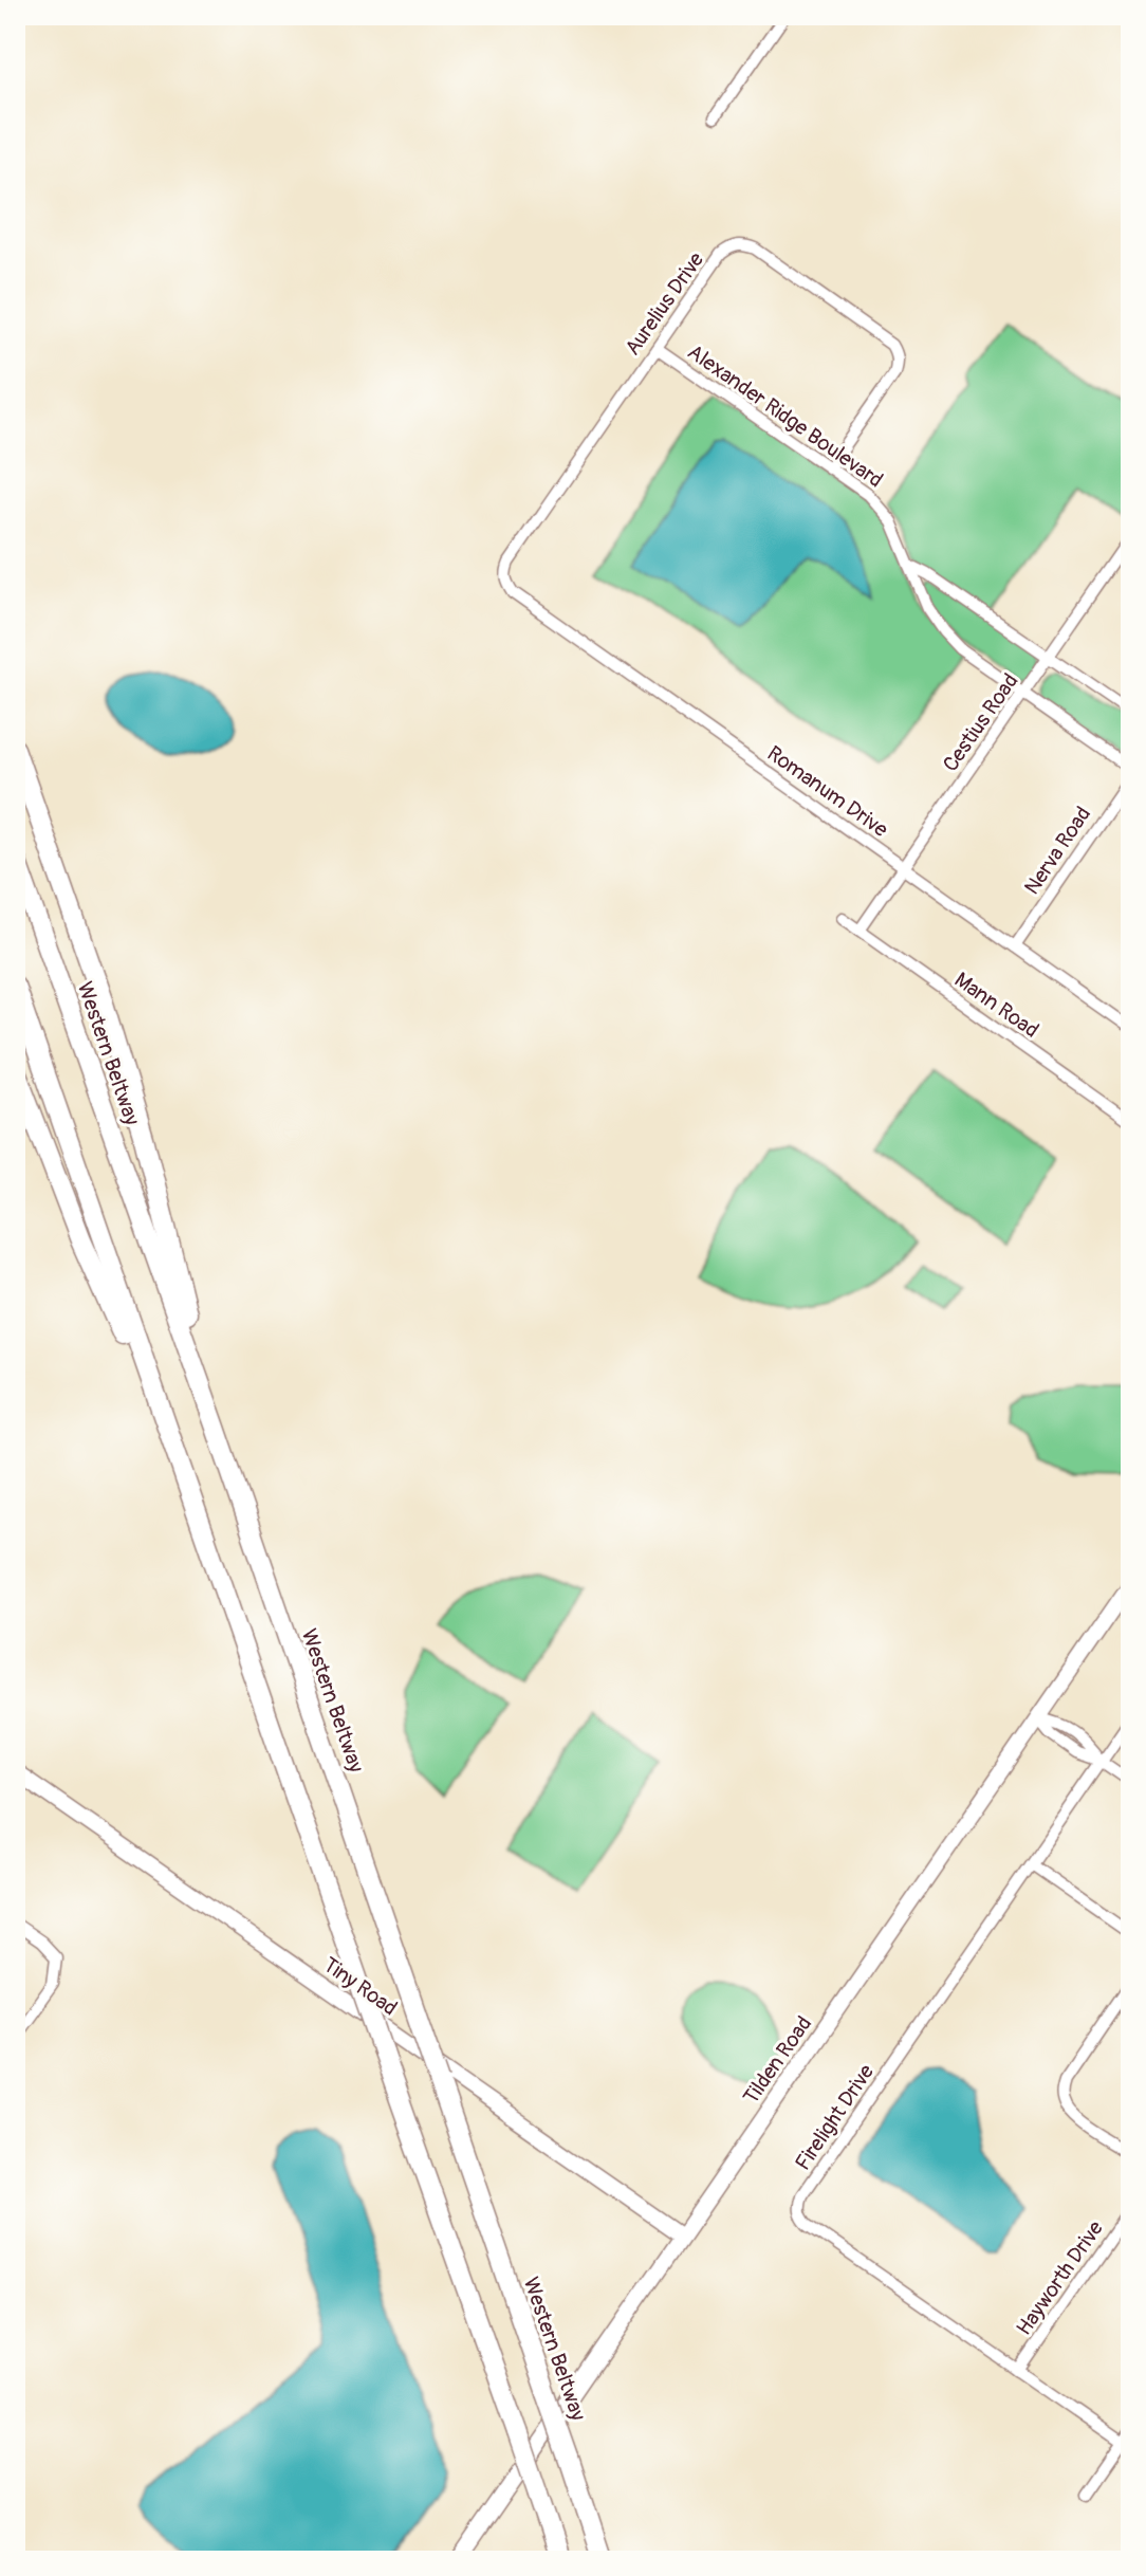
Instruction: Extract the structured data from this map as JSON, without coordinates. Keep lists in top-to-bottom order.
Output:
{
  "streets": {
    "highway": ["Western Beltway"],
    "street": [
      "Aurelius Drive",
      "Alexander Ridge Boulevard",
      "Cestius Road",
      "Romanum Drive",
      "Nerva Road",
      "Mann Road",
      "Tiny Road",
      "Tilden Road",
      "Firelight Drive",
      "Hayworth Drive"
    ]
  },
  "crossings": [
    ["Aurelius Drive", "Alexander Ridge Boulevard"],
    ["Aurelius Drive", "Romanum Drive"],
    ["Alexander Ridge Boulevard", "Cestius Road"],
    ["Cestius Road", "Romanum Drive"],
    ["Cestius Road", "Mann Road"],
    ["Romanum Drive", "Nerva Road"],
    ["Tiny Road", "Tilden Road"],
    ["Firelight Drive", "Hayworth Drive"]
  ]
}
